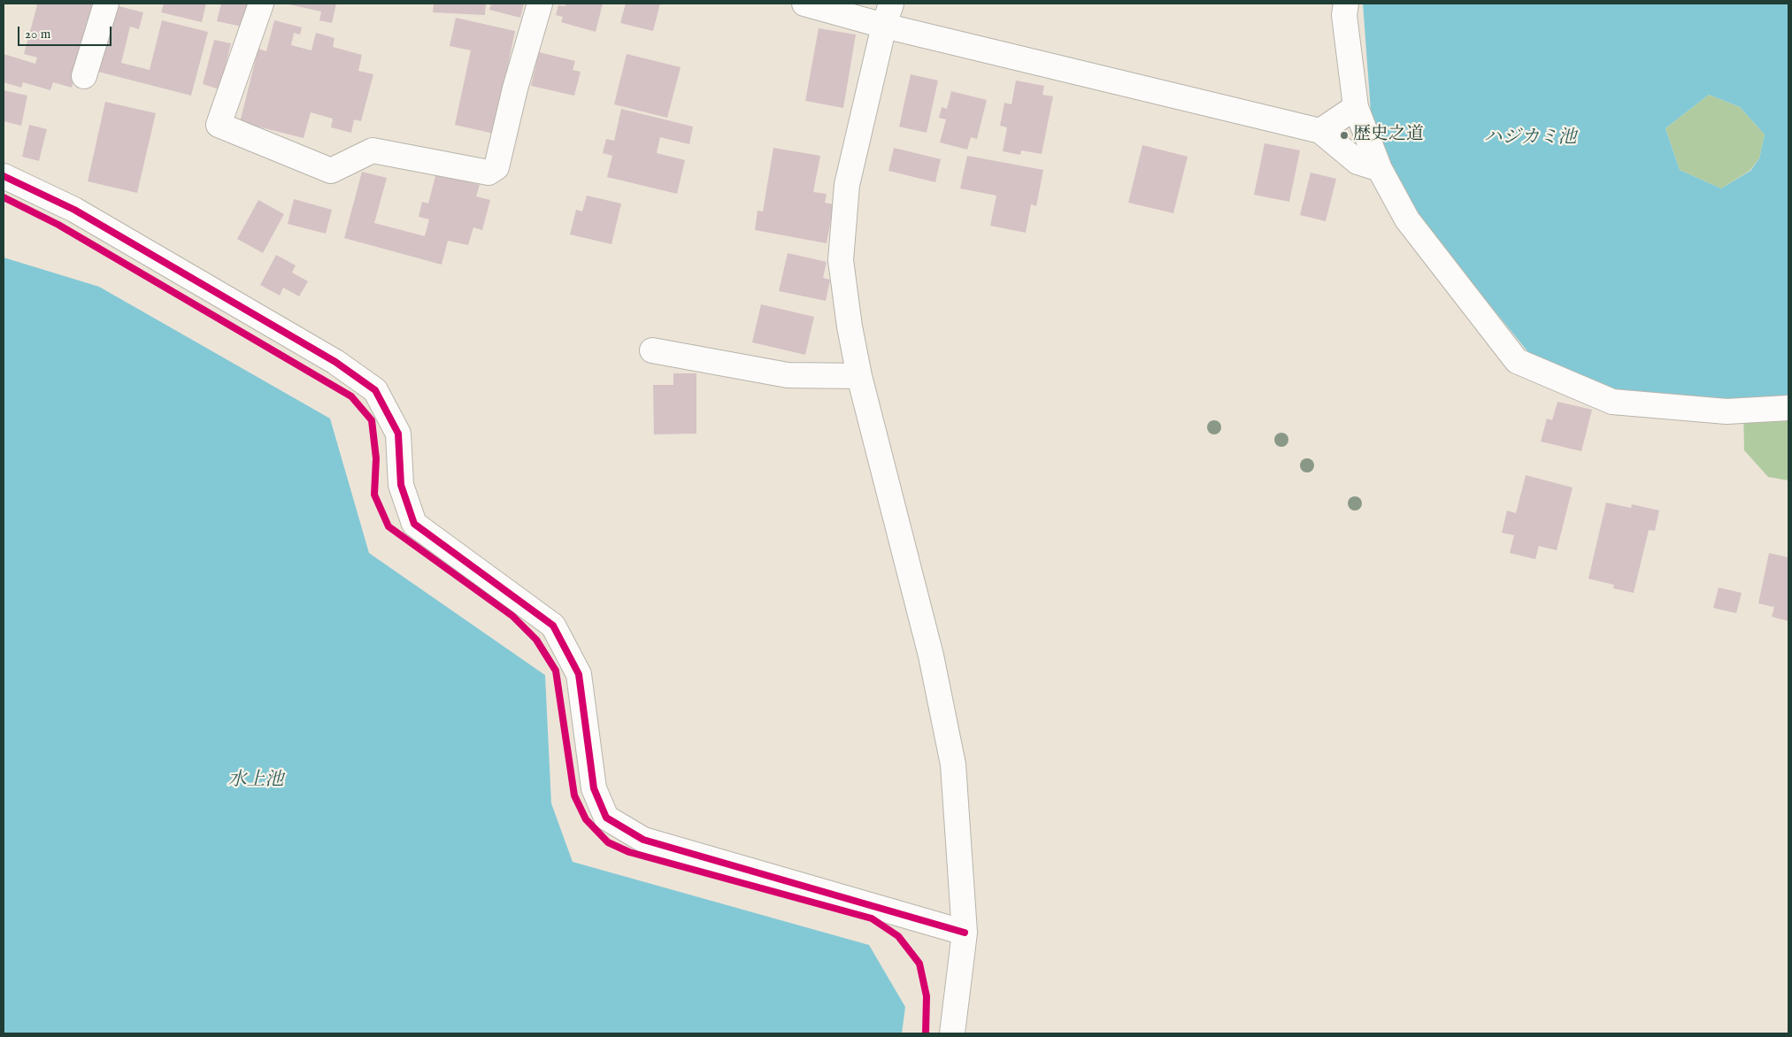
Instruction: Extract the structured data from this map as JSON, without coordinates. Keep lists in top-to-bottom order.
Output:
{
  "water": ["ハジカミ池", "水上池"],
  "places": ["歴史之道"],
  "scale_bar": "20 m"
}
